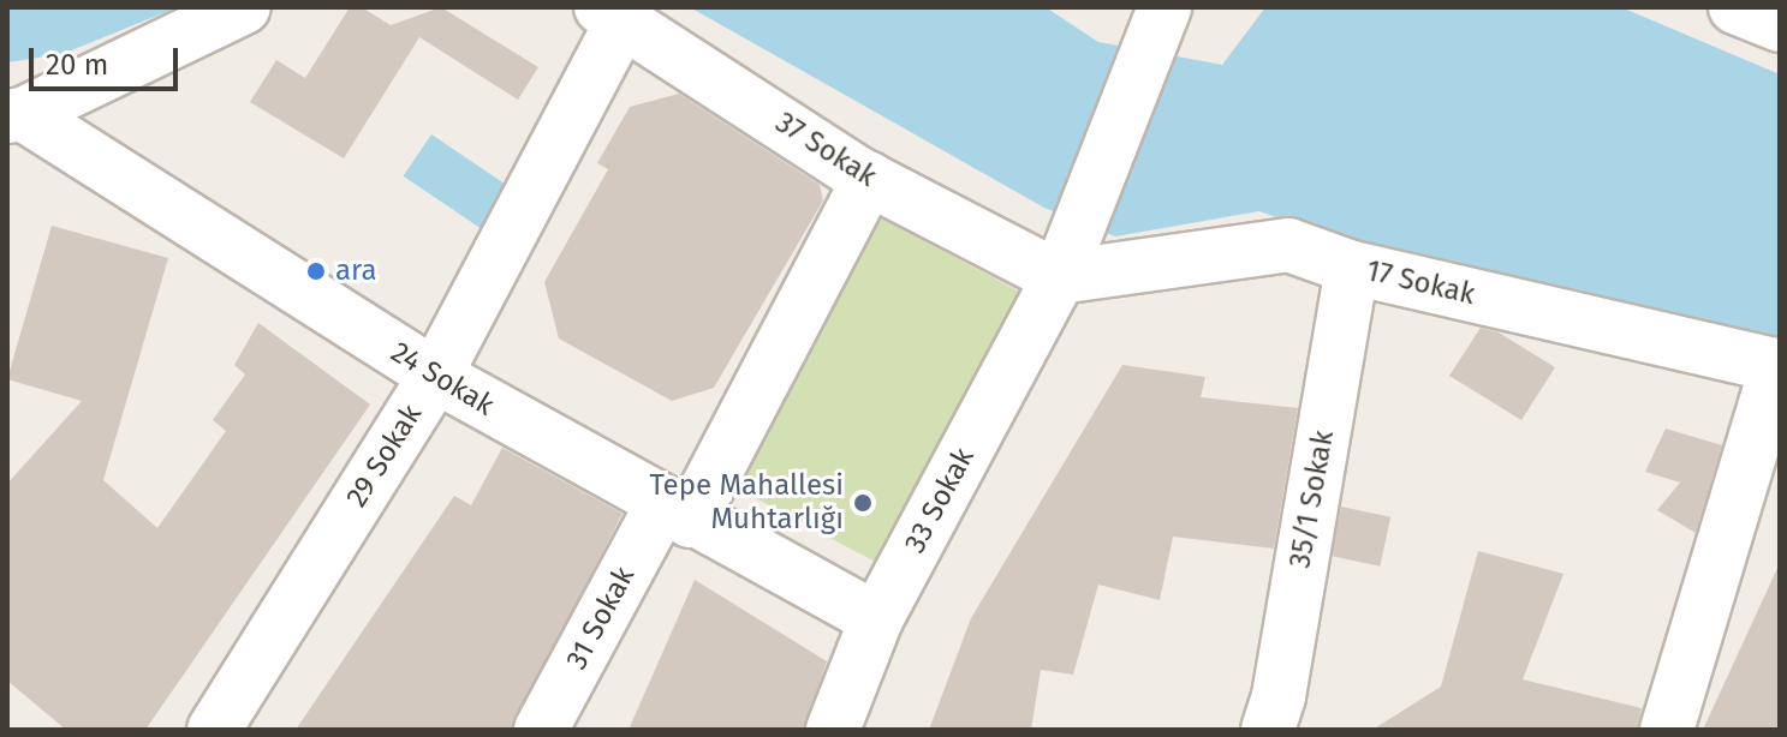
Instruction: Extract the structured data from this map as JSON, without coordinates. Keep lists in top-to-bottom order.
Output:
{
  "streets": {
    "street": [
      "37 Sokak",
      "17 Sokak",
      "24 Sokak",
      "29 Sokak",
      "35/1 Sokak",
      "33 Sokak",
      "31 Sokak"
    ]
  },
  "crossings": [
    ["37 Sokak", "17 Sokak"],
    ["37 Sokak", "29 Sokak"],
    ["37 Sokak", "33 Sokak"],
    ["37 Sokak", "31 Sokak"],
    ["17 Sokak", "35/1 Sokak"],
    ["17 Sokak", "33 Sokak"],
    ["24 Sokak", "29 Sokak"],
    ["24 Sokak", "33 Sokak"],
    ["24 Sokak", "31 Sokak"]
  ],
  "places": ["ara", "Tepe Mahallesi Muhtarlığı"],
  "scale_bar": "20 m"
}
